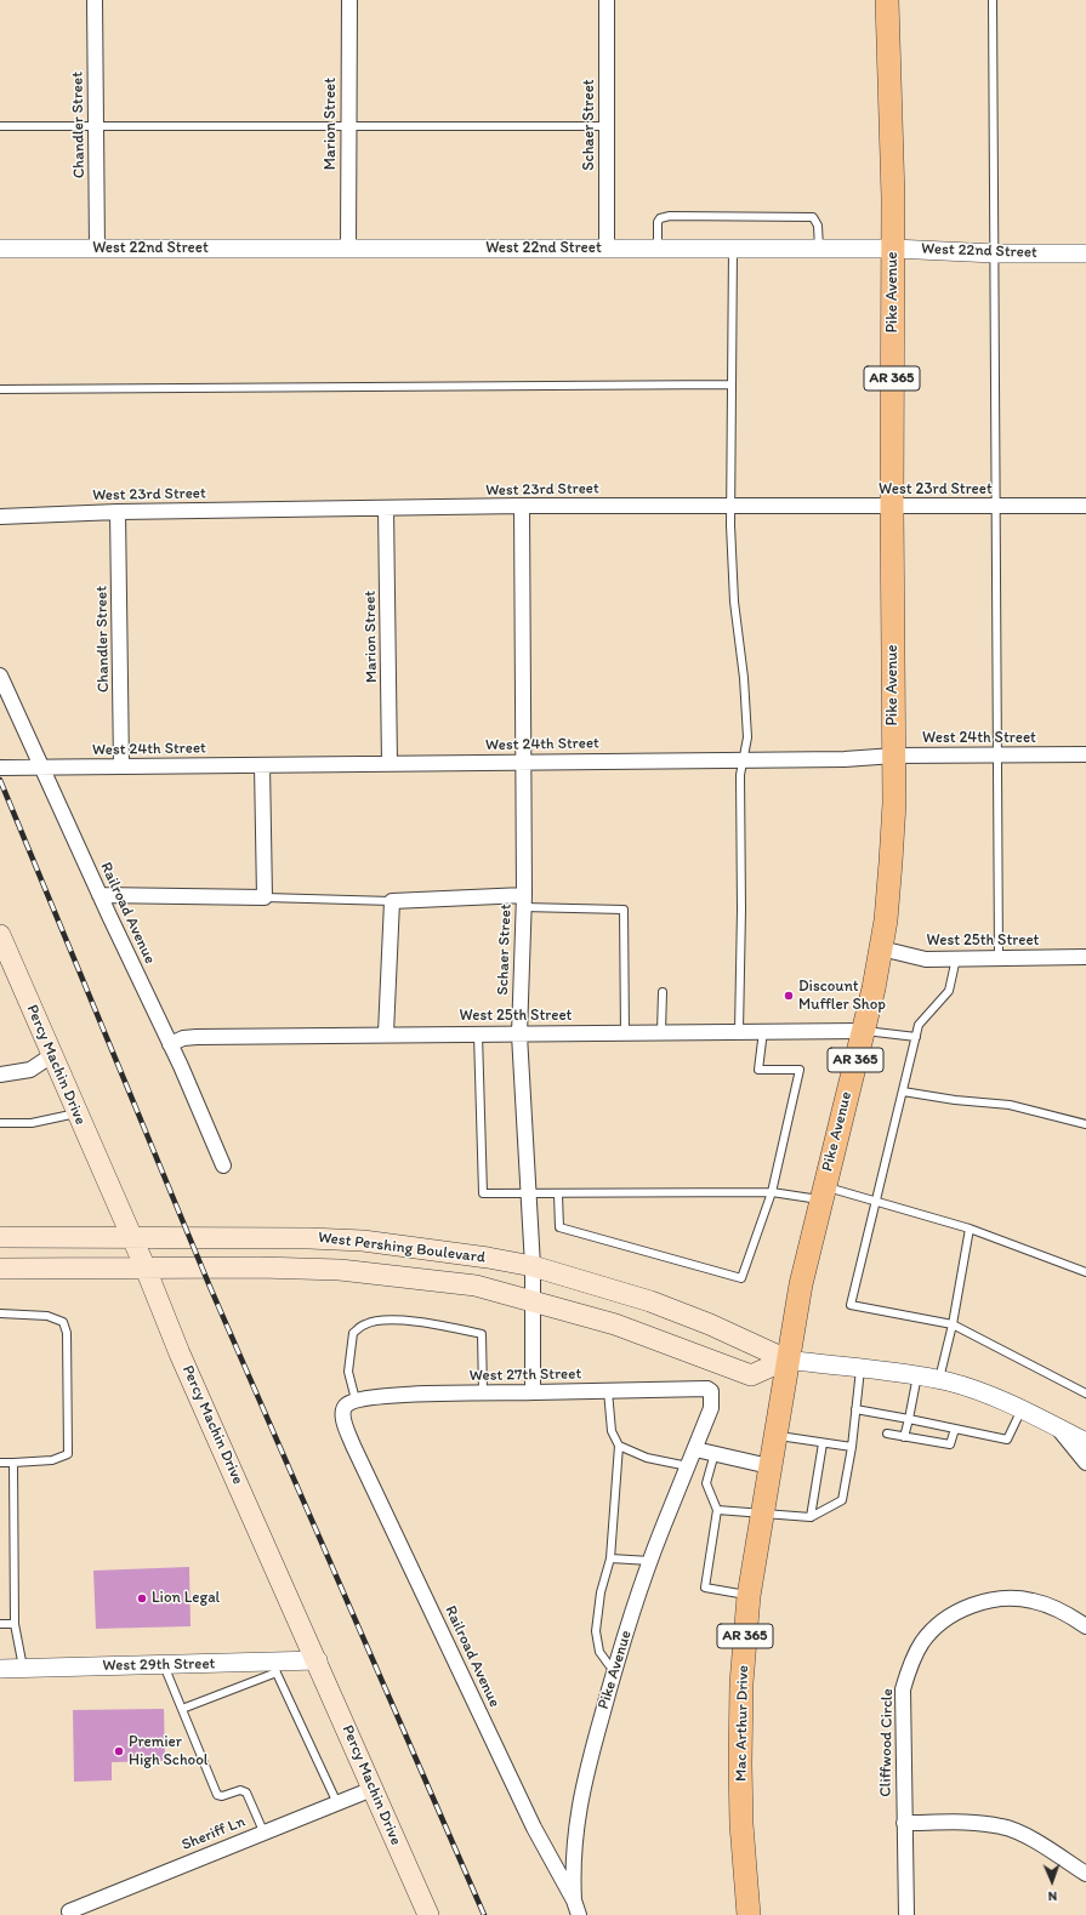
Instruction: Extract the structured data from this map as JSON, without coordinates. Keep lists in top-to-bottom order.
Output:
{
  "streets": {
    "main road": [
      "Pike Avenue",
      "AR 365",
      "Percy Machin Drive",
      "West Pershing Boulevard",
      "Mac Arthur Drive"
    ],
    "street": [
      "Marion Street",
      "Chandler Street",
      "Schaer Street",
      "West 22nd Street",
      "West 23rd Street",
      "West 24th Street",
      "Railroad Avenue",
      "West 25th Street",
      "West 27th Street",
      "West 29th Street",
      "Cliffwood Circle",
      "Sheriff Ln"
    ]
  },
  "crossings": [
    ["Marion Street", "West 22nd Street"],
    ["Marion Street", "West 23rd Street"],
    ["Marion Street", "West 24th Street"],
    ["Chandler Street", "West 22nd Street"],
    ["Chandler Street", "West 23rd Street"],
    ["Chandler Street", "West 24th Street"],
    ["Schaer Street", "West 22nd Street"],
    ["Schaer Street", "West 23rd Street"],
    ["Schaer Street", "West 24th Street"],
    ["Schaer Street", "West 25th Street"],
    ["Schaer Street", "West Pershing Boulevard"],
    ["Schaer Street", "West 27th Street"],
    ["West 22nd Street", "Pike Avenue"],
    ["Pike Avenue", "West 23rd Street"],
    ["Pike Avenue", "West 24th Street"],
    ["Pike Avenue", "Railroad Avenue"],
    ["Pike Avenue", "West 25th Street"],
    ["Pike Avenue", "West Pershing Boulevard"],
    ["Pike Avenue", "West 27th Street"],
    ["Pike Avenue", "Mac Arthur Drive"],
    ["West 24th Street", "Railroad Avenue"],
    ["Railroad Avenue", "West 25th Street"],
    ["Railroad Avenue", "West 27th Street"],
    ["Percy Machin Drive", "West Pershing Boulevard"],
    ["Percy Machin Drive", "West 29th Street"],
    ["Percy Machin Drive", "Sheriff Ln"],
    ["West Pershing Boulevard", "Mac Arthur Drive"]
  ],
  "places": ["Discount Muffler Shop", "Lion Legal", "Premier High School"],
  "north": "bottom"
}
